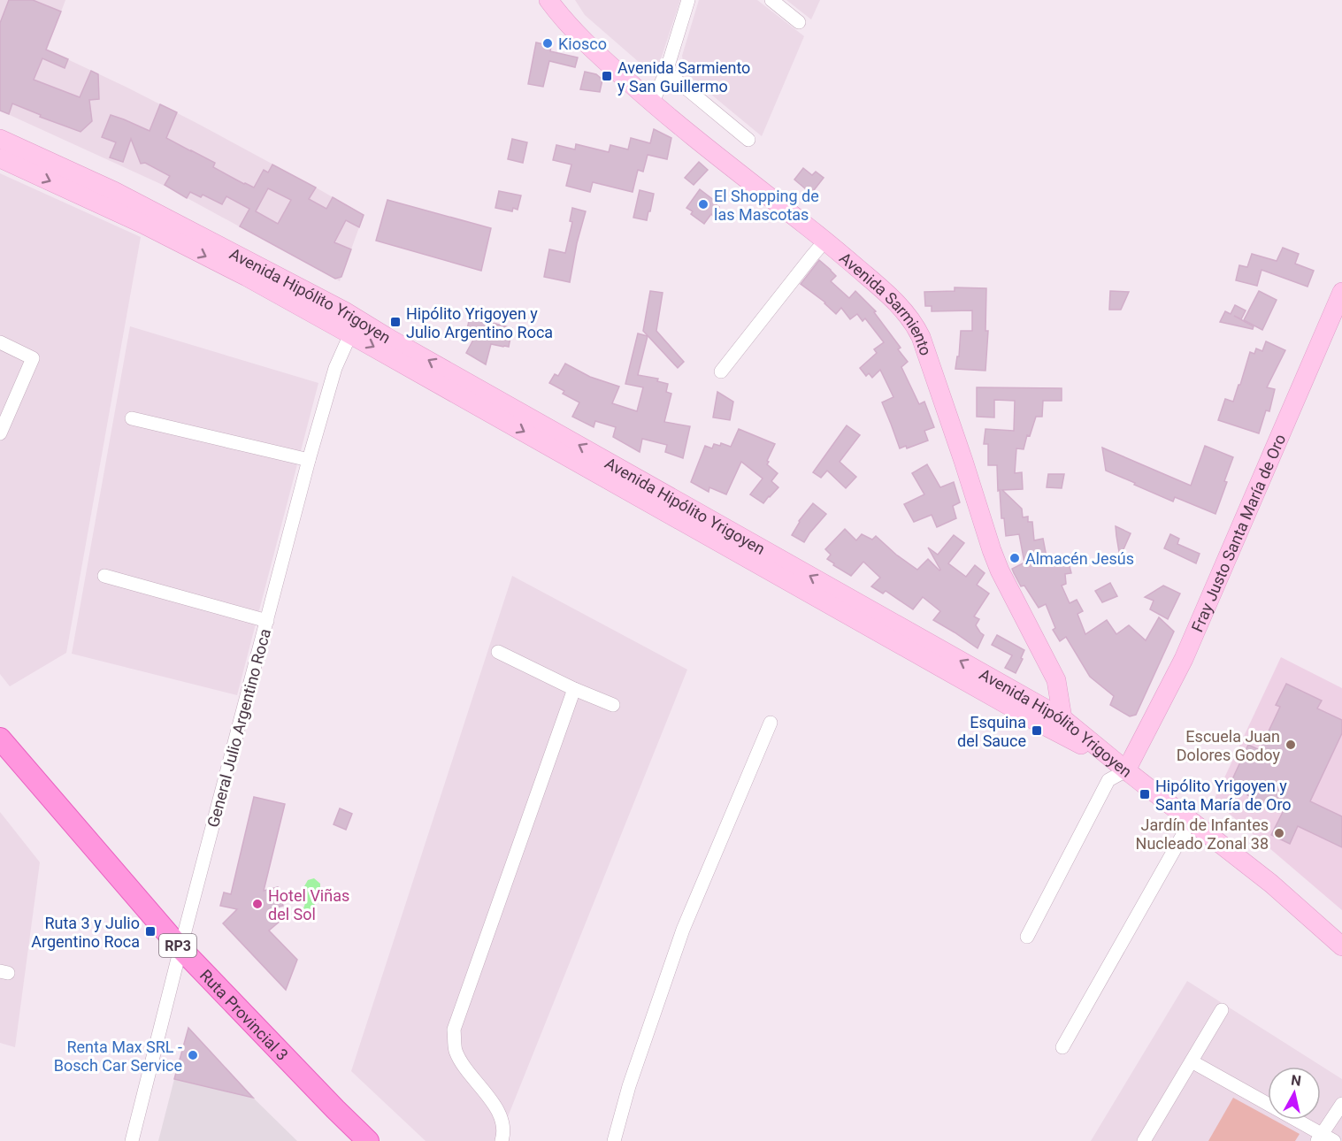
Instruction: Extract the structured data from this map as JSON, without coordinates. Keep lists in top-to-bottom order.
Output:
{
  "streets": {
    "main road": [
      "Avenida Hipólito Yrigoyen",
      "Avenida Sarmiento",
      "Fray Justo Santa María de Oro",
      "RP3",
      "Ruta Provincial 3"
    ],
    "street": ["General Julio Argentino Roca"]
  },
  "crossings": [
    ["Avenida Hipólito Yrigoyen", "Avenida Sarmiento"],
    ["Avenida Hipólito Yrigoyen", "Fray Justo Santa María de Oro"],
    ["Avenida Hipólito Yrigoyen", "General Julio Argentino Roca"],
    ["General Julio Argentino Roca", "Ruta Provincial 3"]
  ],
  "places": {
    "other": [
      "Kiosco",
      "El Shopping de las Mascotas",
      "Almacén Jesús",
      "Escuela Juan Dolores Godoy",
      "Jardín de Infantes Nucleado Zonal 38",
      "Hotel Viñas del Sol",
      "Renta Max SRL - Bosch Car Service"
    ],
    "transit": [
      "Avenida Sarmiento y San Guillermo",
      "Hipólito Yrigoyen y Julio Argentino Roca",
      "Esquina del Sauce",
      "Hipólito Yrigoyen y Santa María de Oro",
      "Ruta 3 y Julio Argentino Roca"
    ]
  },
  "north": "top"
}
